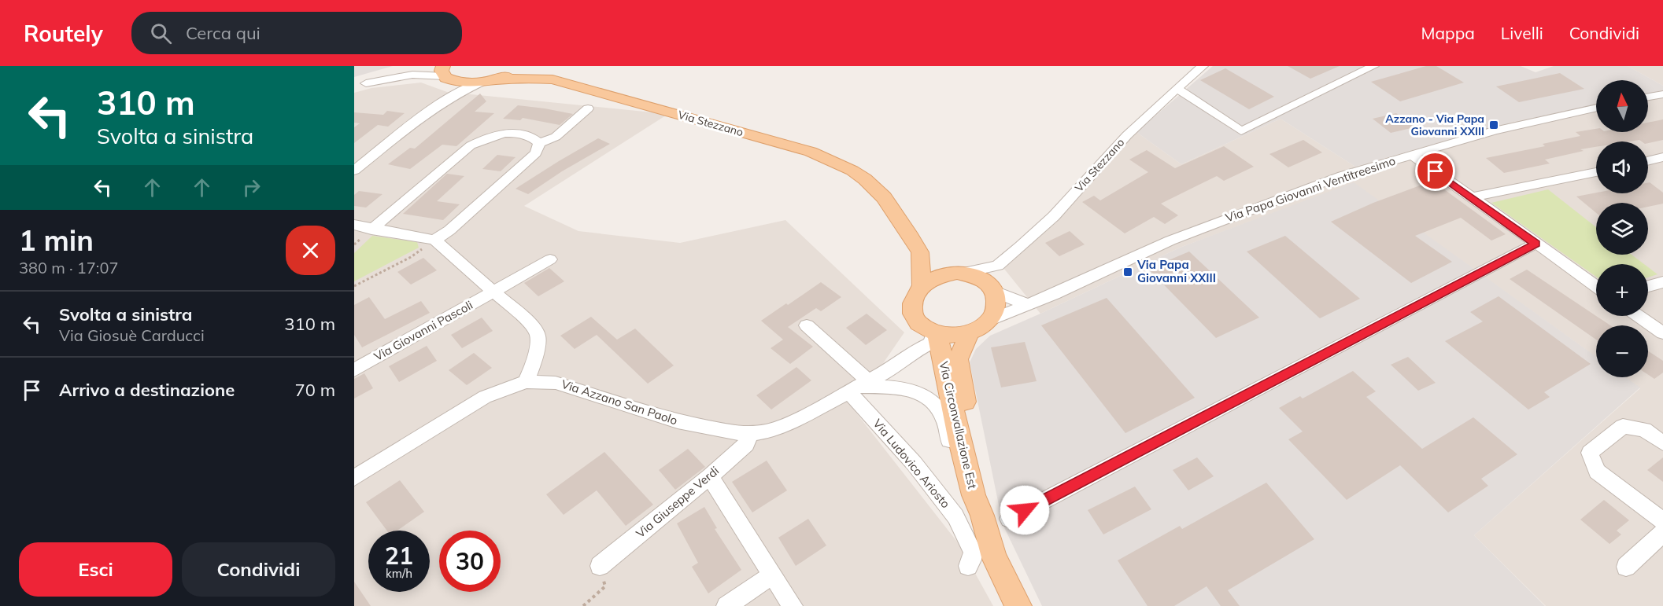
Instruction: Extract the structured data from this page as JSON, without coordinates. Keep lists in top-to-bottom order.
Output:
{
  "streets": {
    "main road": ["Via Stezzano", "Via Circonvallazione Est"],
    "street": [
      "Via Papa Giovanni Ventitreesimo",
      "Via Giovanni Pascoli",
      "Via Azzano San Paolo",
      "Via Ludovico Ariosto",
      "Via Giuseppe Verdi"
    ]
  },
  "crossings": [
    ["Via Stezzano", "Via Papa Giovanni Ventitreesimo"],
    ["Via Stezzano", "Via Azzano San Paolo"],
    ["Via Stezzano", "Via Circonvallazione Est"],
    ["Via Papa Giovanni Ventitreesimo", "Via Azzano San Paolo"],
    ["Via Papa Giovanni Ventitreesimo", "Via Circonvallazione Est"],
    ["Via Azzano San Paolo", "Via Circonvallazione Est"],
    ["Via Azzano San Paolo", "Via Ludovico Ariosto"],
    ["Via Azzano San Paolo", "Via Giuseppe Verdi"]
  ],
  "places": {
    "transit": ["Azzano - Via Papa Giovanni XXIII", "Via Papa Giovanni XXIII"]
  },
  "north": "top",
  "page": {
    "header": "Routely",
    "search": "Cerca qui",
    "nav": ["Mappa", "Livelli", "Condividi"],
    "turn": ["310 m", "Svolta a sinistra"],
    "map_buttons": ["+", "−"],
    "heading": ["1 min", "380 m · 17:07"],
    "list": [
      {
        "name": "Svolta a sinistra",
        "note": "Via Giosuè Carducci",
        "value": "310 m"
      },
      {
        "name": "Arrivo a destinazione",
        "value": "70 m"
      }
    ],
    "speed": "21 km/h",
    "limit": "30",
    "buttons": ["Esci", "Condividi"]
  }
}
